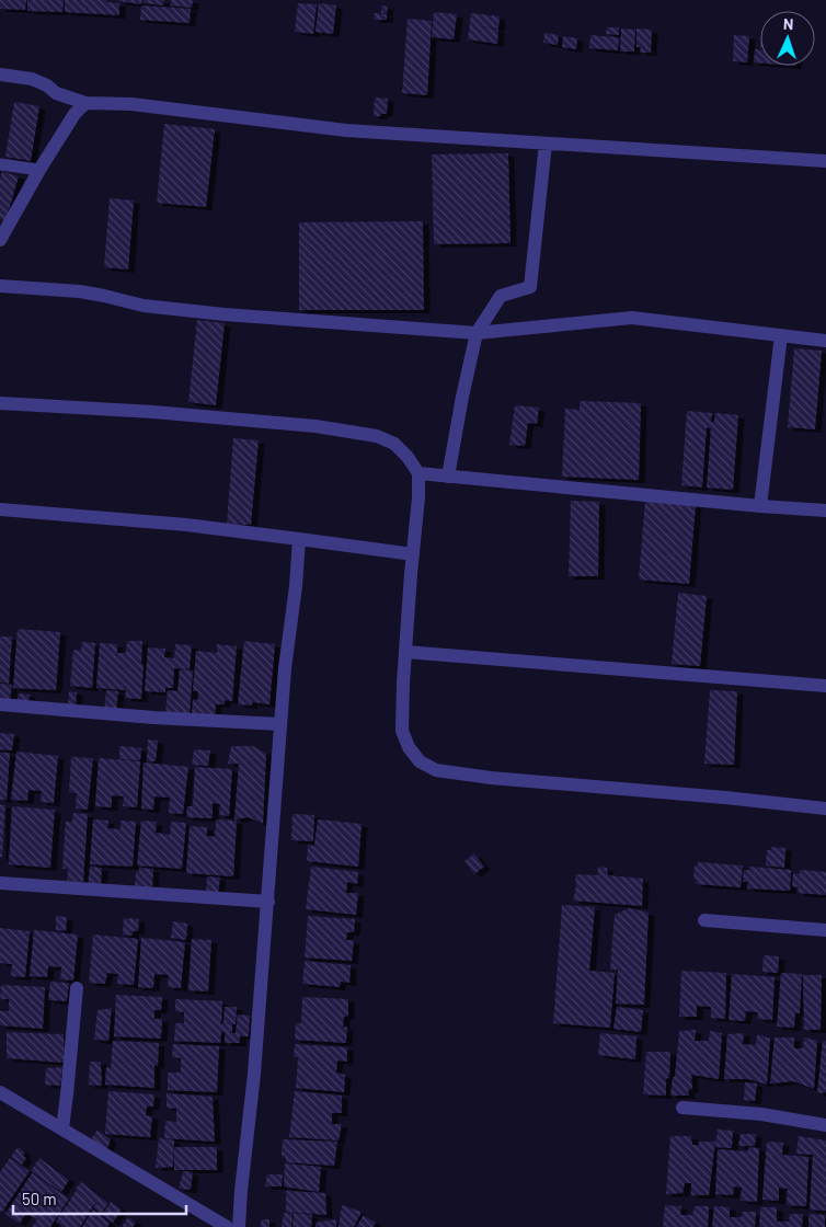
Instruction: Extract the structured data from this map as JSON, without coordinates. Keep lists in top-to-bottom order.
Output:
{
  "scale_bar": "50 m",
  "north": "top"
}
